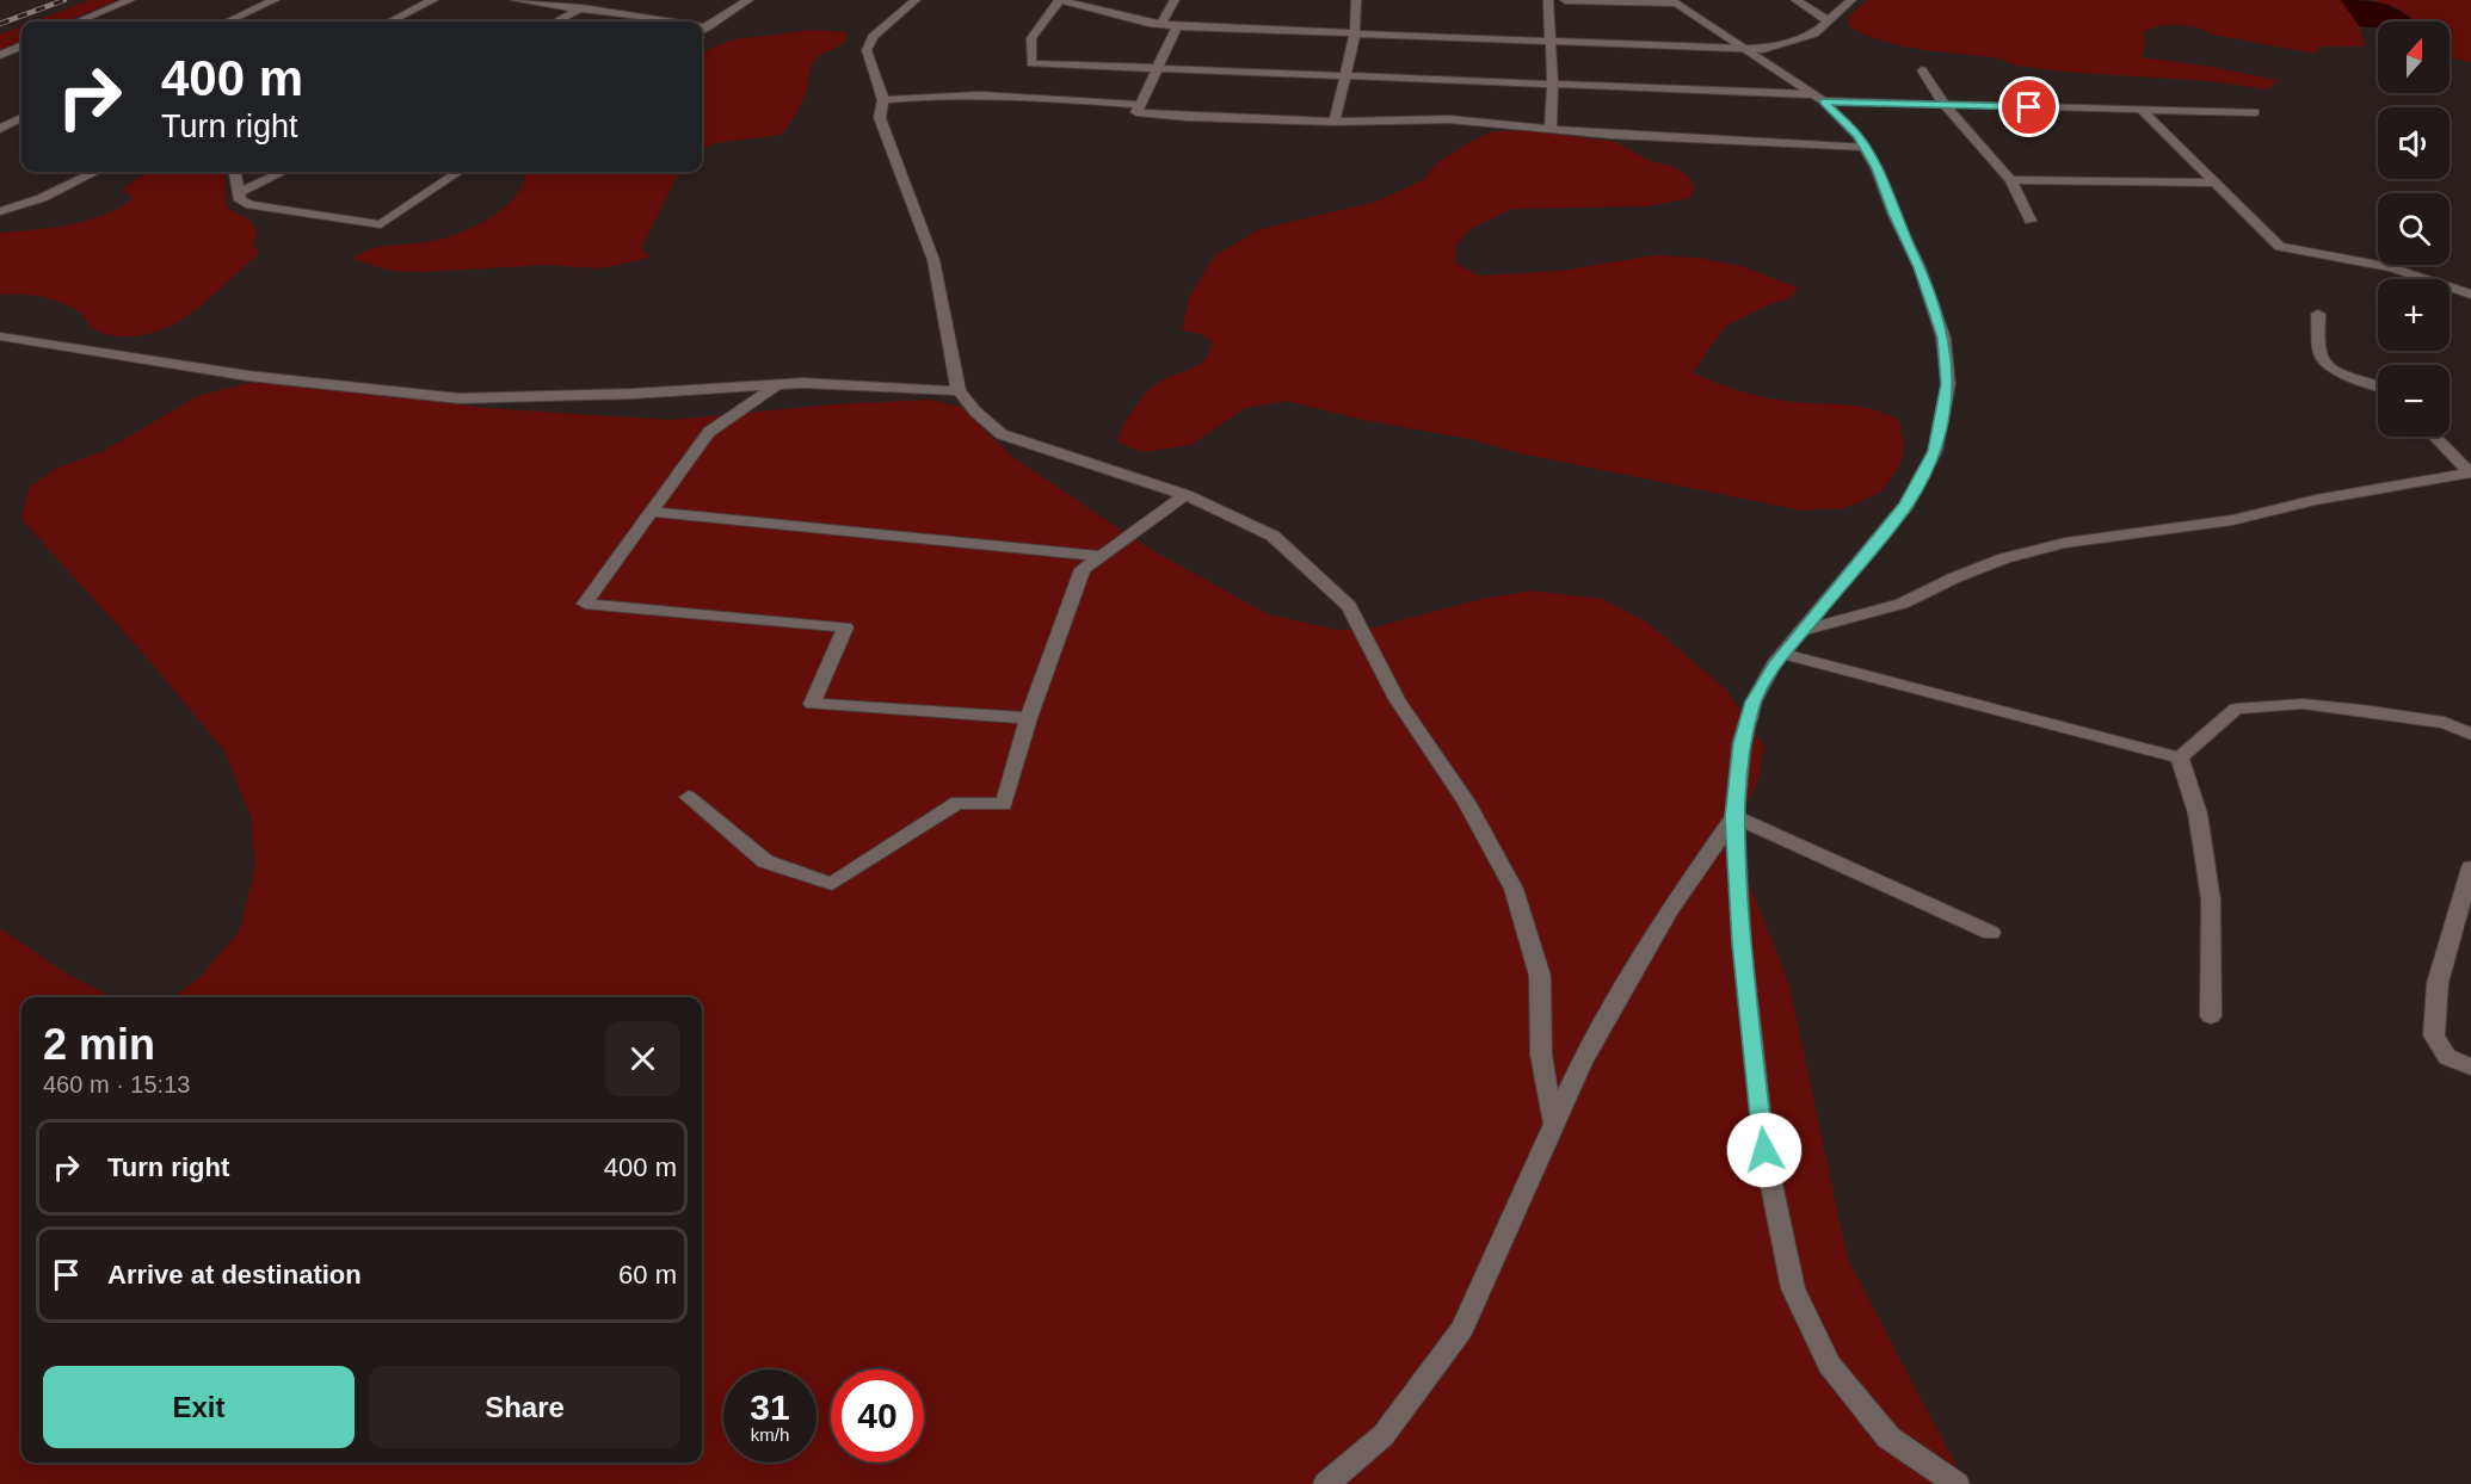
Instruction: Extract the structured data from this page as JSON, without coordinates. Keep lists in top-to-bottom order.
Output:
{
  "north": "top",
  "page": {
    "map_buttons": ["+", "−"],
    "turn": ["400 m", "Turn right"],
    "heading": ["2 min", "460 m · 15:13"],
    "list": [
      {
        "name": "Turn right",
        "value": "400 m"
      },
      {
        "name": "Arrive at destination",
        "value": "60 m"
      }
    ],
    "buttons": ["Exit", "Share"],
    "speed": "31 km/h",
    "limit": "40"
  }
}
